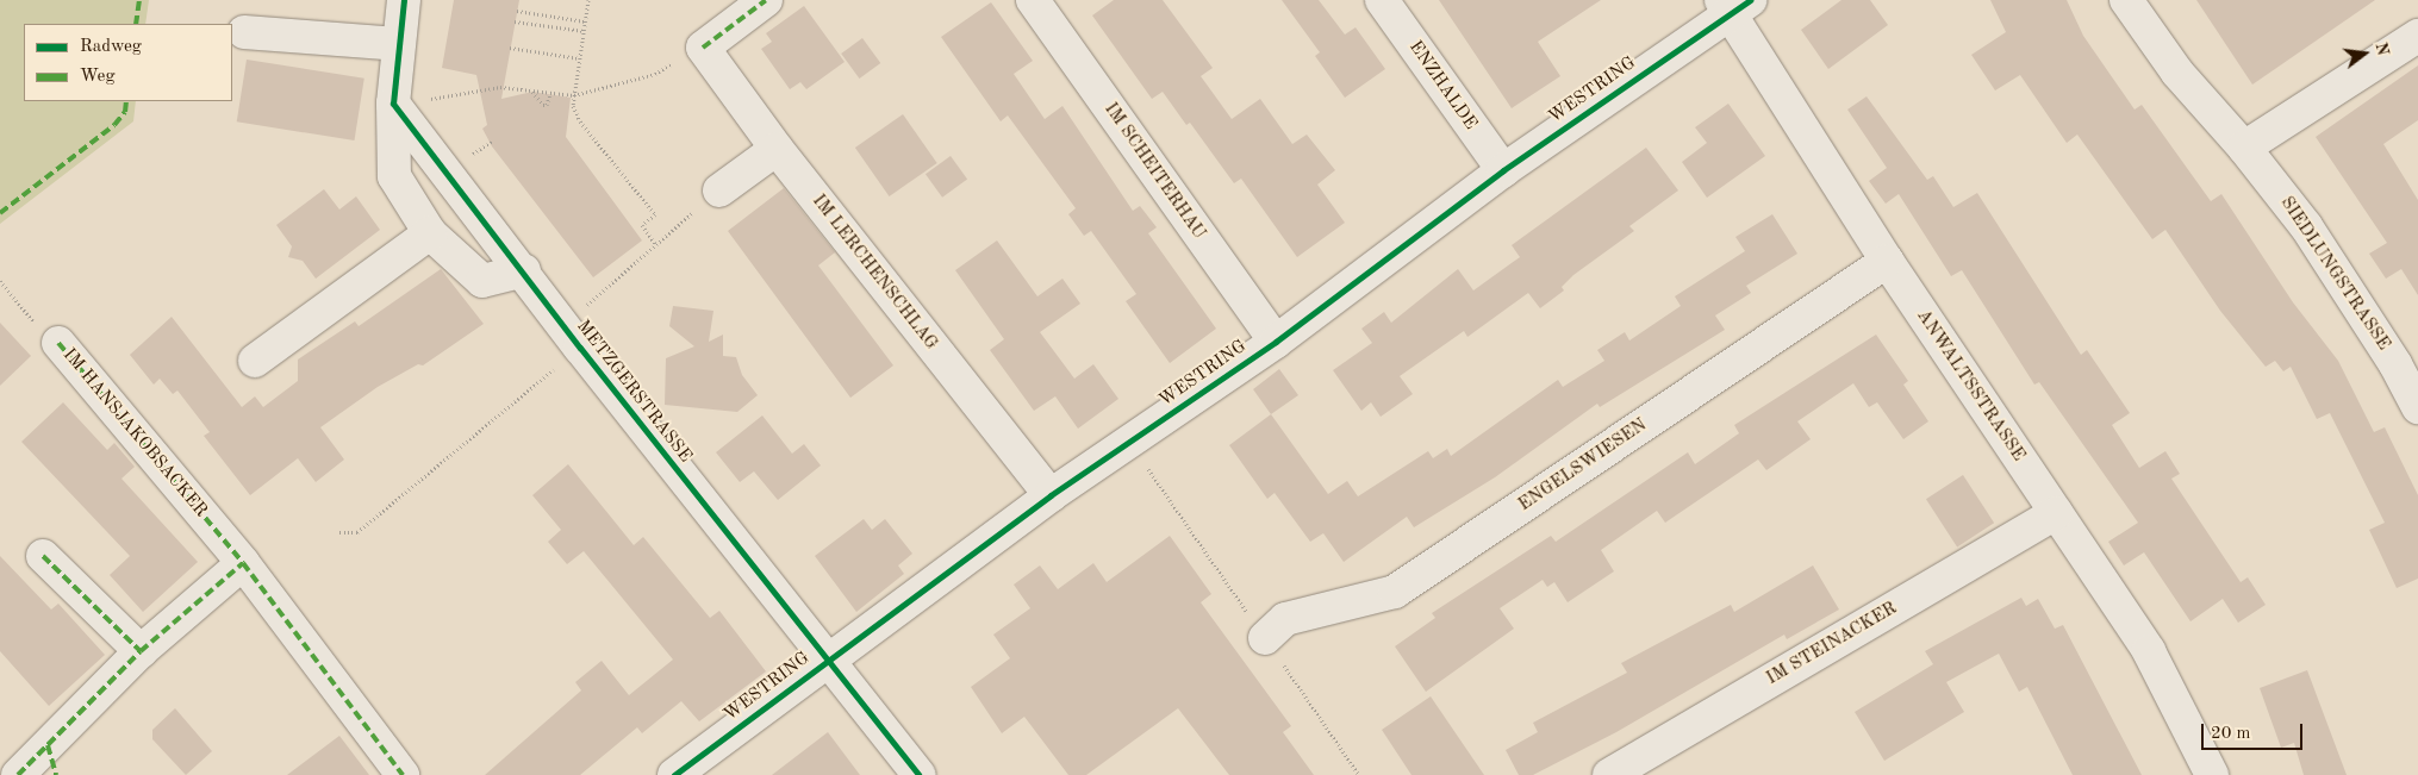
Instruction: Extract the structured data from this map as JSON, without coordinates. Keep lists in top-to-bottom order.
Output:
{
  "streets": {
    "street": [
      "ENZHALDE",
      "WESTRING",
      "IM SCHEITERHAU",
      "IM LERCHENSCHLAG",
      "SIEDLUNGSTRASSE",
      "ANWALTSSTRASSE",
      "METZGERSTRASSE",
      "IM HANSJAKOBSACKER",
      "ENGELSWIESEN",
      "IM STEINACKER"
    ]
  },
  "crossings": [
    ["ENZHALDE", "WESTRING"],
    ["WESTRING", "IM SCHEITERHAU"],
    ["WESTRING", "IM LERCHENSCHLAG"],
    ["WESTRING", "ANWALTSSTRASSE"],
    ["WESTRING", "METZGERSTRASSE"],
    ["ANWALTSSTRASSE", "ENGELSWIESEN"],
    ["ANWALTSSTRASSE", "IM STEINACKER"]
  ],
  "legend": ["Radweg", "Weg"],
  "scale_bar": "20 m",
  "north": "right"
}
